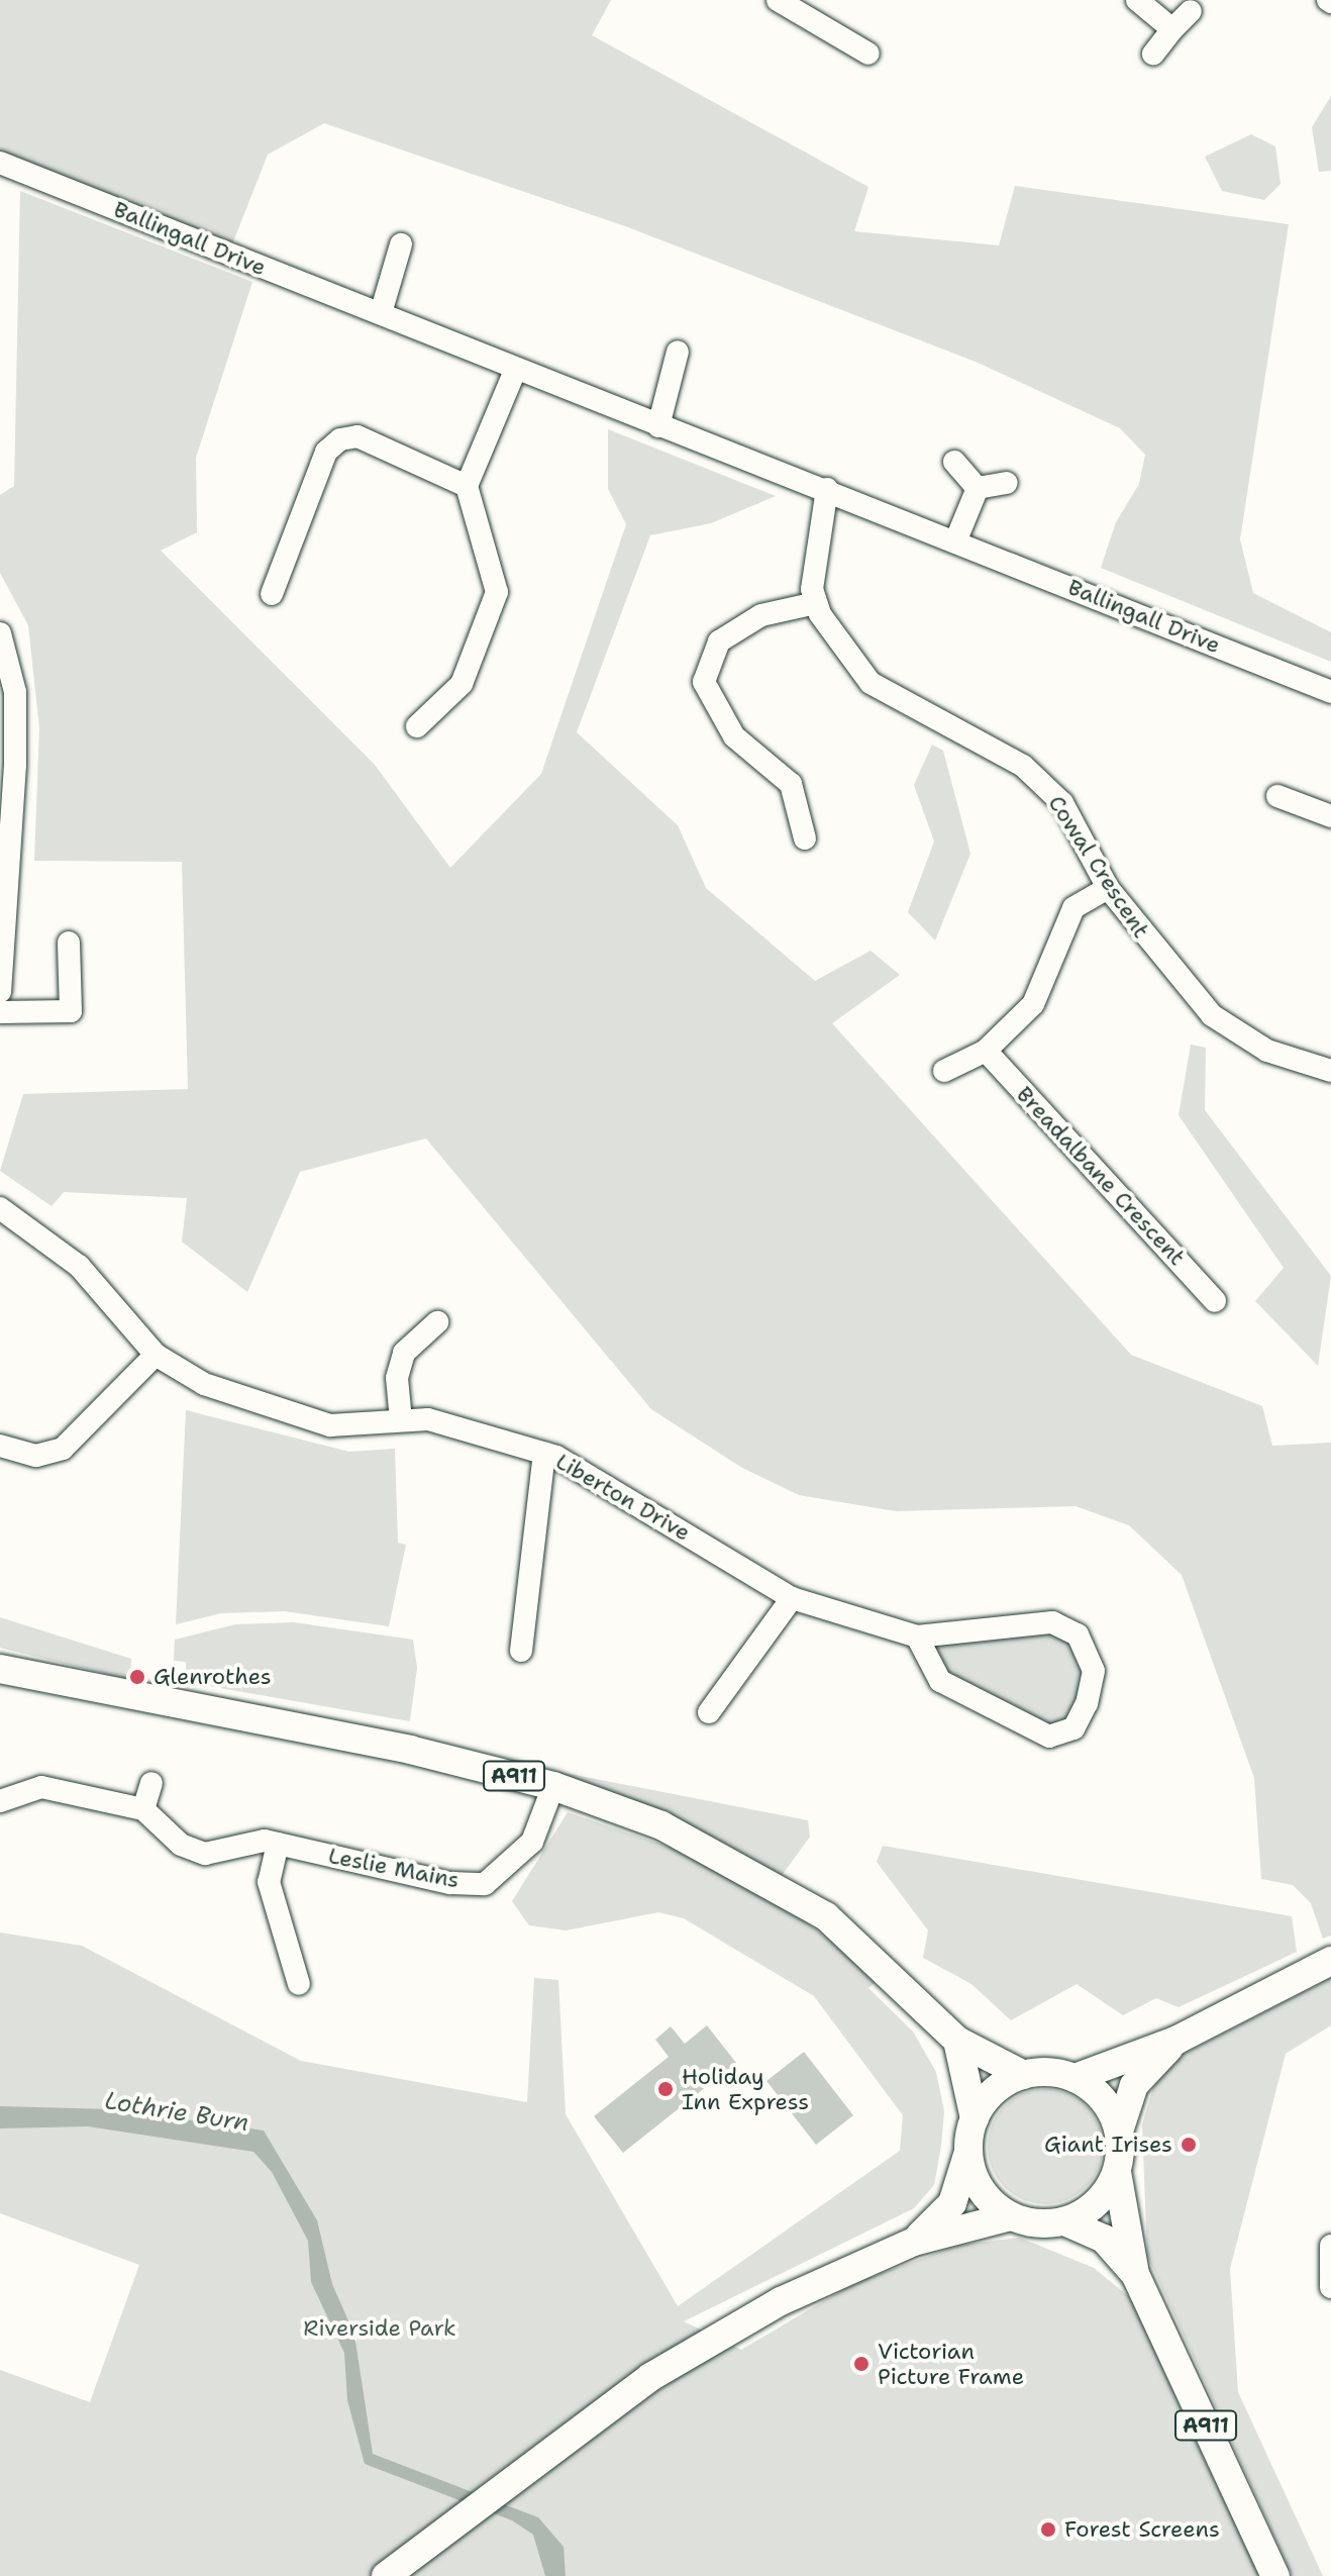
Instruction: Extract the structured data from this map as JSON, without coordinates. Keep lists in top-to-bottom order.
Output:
{
  "streets": {
    "main road": ["A911"],
    "street": [
      "Ballingall Drive",
      "Cowal Crescent",
      "Breadalbane Crescent",
      "Liberton Drive",
      "Leslie Mains"
    ]
  },
  "crossings": [
    ["A911", "Leslie Mains"]
  ],
  "water": ["Lothrie Burn"],
  "parks": ["Riverside Park"],
  "places": [
    "Glenrothes",
    "Holiday Inn Express",
    "Giant Irises",
    "Victorian Picture Frame",
    "Forest Screens"
  ]
}
